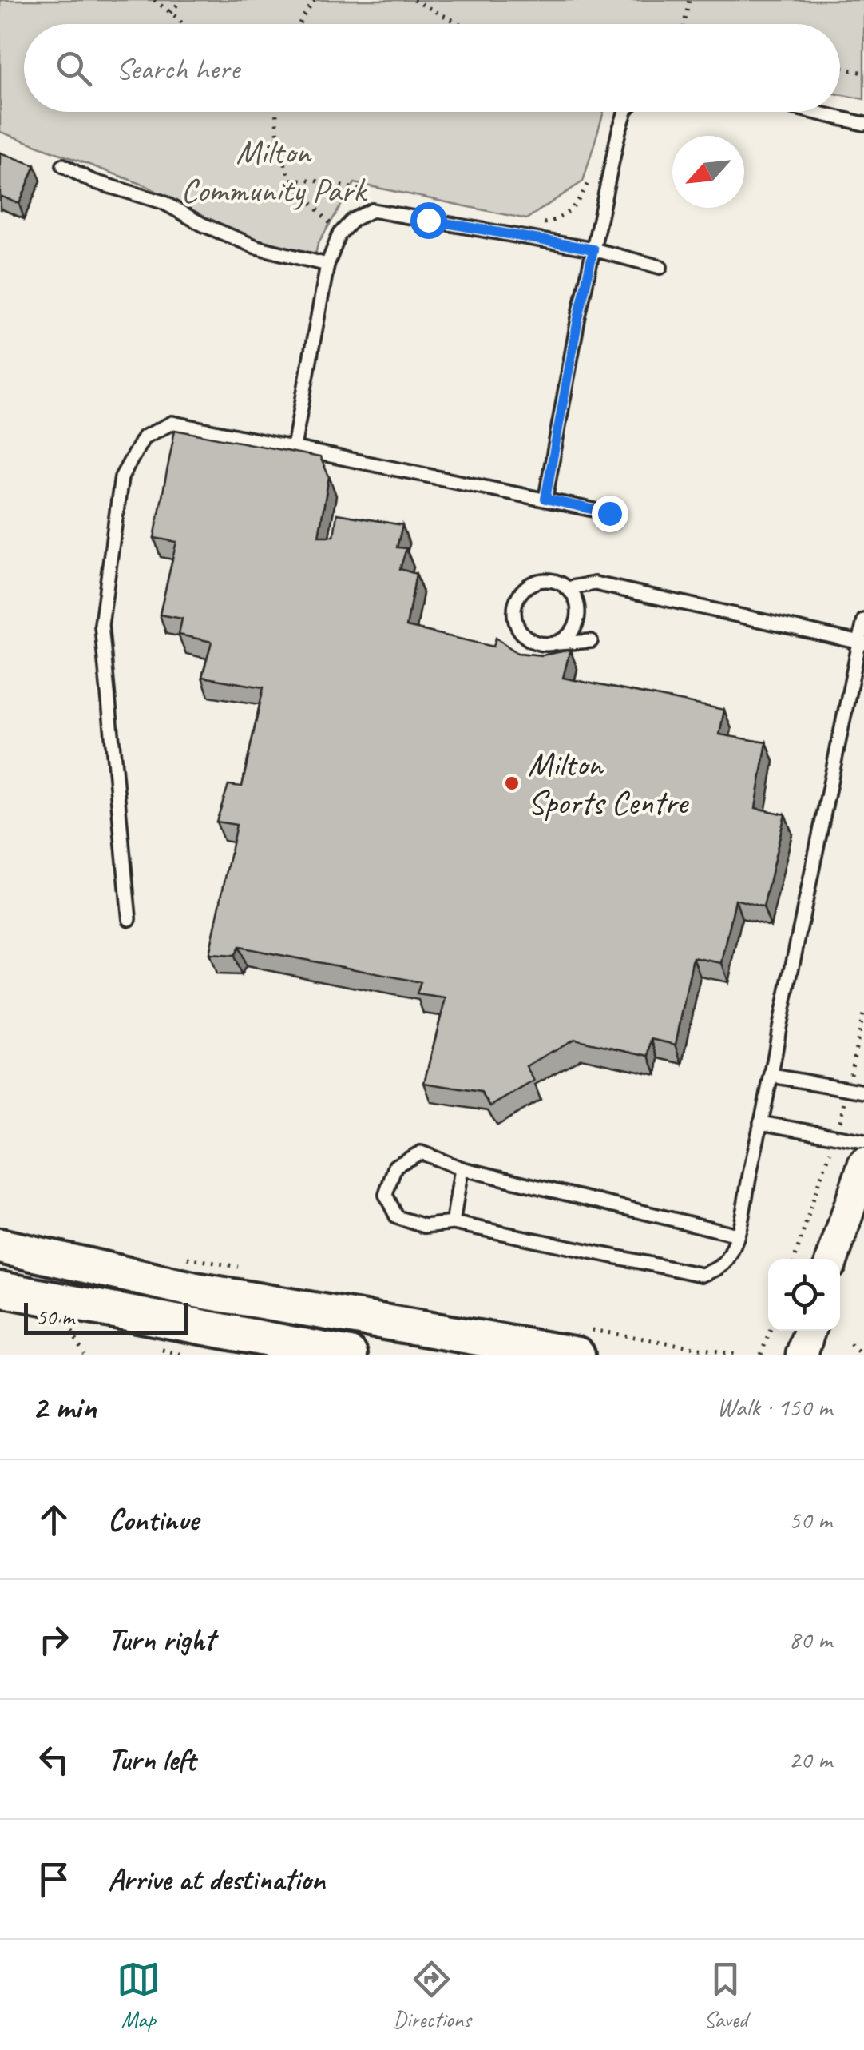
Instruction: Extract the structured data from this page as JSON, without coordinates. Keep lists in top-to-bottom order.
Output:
{
  "parks": ["Milton Community Park"],
  "places": ["Milton Sports Centre"],
  "scale_bar": "50 m",
  "north": "bottom left",
  "page": {
    "search": "Search here",
    "scale": "50 m",
    "heading": ["2 min", "Walk · 150 m"],
    "list": [
      ["Continue", "50 m"],
      ["Turn right", "80 m"],
      ["Turn left", "20 m"],
      "Arrive at destination"
    ],
    "nav": ["Map", "Directions", "Saved"]
  }
}
